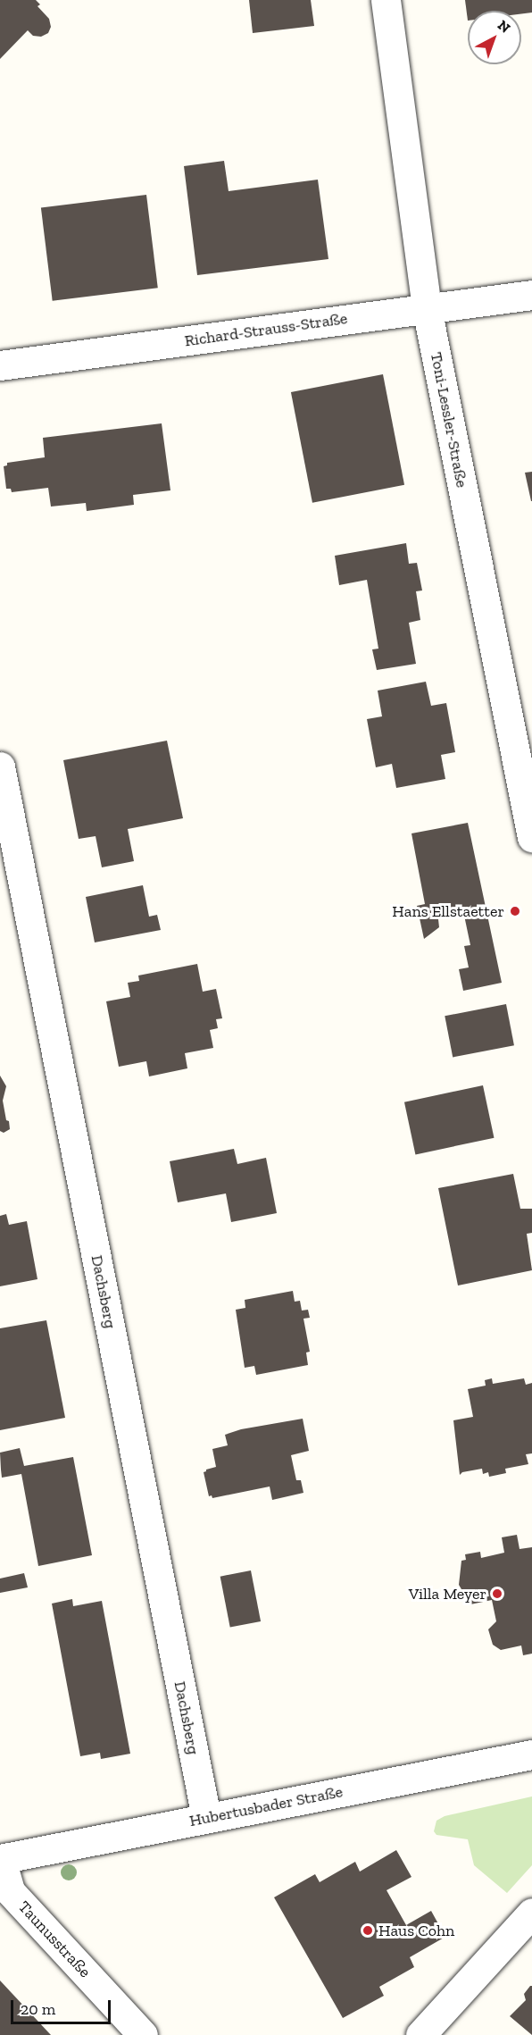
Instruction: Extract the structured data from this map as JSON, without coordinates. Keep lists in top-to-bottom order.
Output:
{
  "streets": {
    "street": [
      "Richard-Strauss-Straße",
      "Toni-Lessler-Straße",
      "Dachsberg",
      "Hubertusbader Straße",
      "Taunusstraße"
    ]
  },
  "crossings": [
    ["Richard-Strauss-Straße", "Toni-Lessler-Straße"],
    ["Dachsberg", "Hubertusbader Straße"],
    ["Hubertusbader Straße", "Taunusstraße"]
  ],
  "places": ["Hans Ellstaetter", "Villa Meyer", "Haus Cohn"],
  "scale_bar": "20 m",
  "north": "top right"
}
